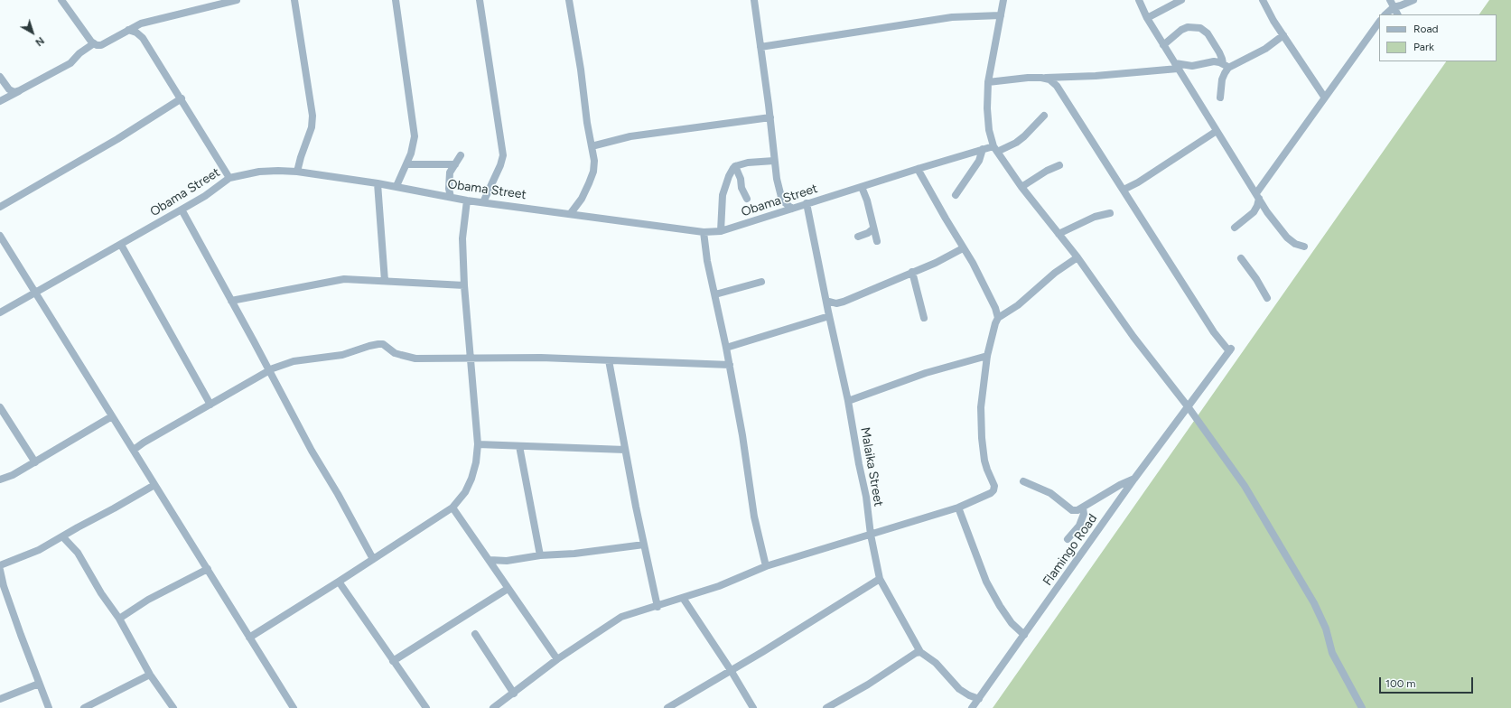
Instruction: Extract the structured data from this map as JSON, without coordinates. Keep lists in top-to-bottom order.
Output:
{
  "streets": {
    "street": ["Obama Street", "Malaika Street", "Flamingo Road"]
  },
  "crossings": [
    ["Obama Street", "Malaika Street"],
    ["Malaika Street", "Flamingo Road"]
  ],
  "legend": ["Road", "Park"],
  "scale_bar": "100 m",
  "north": "bottom right"
}
